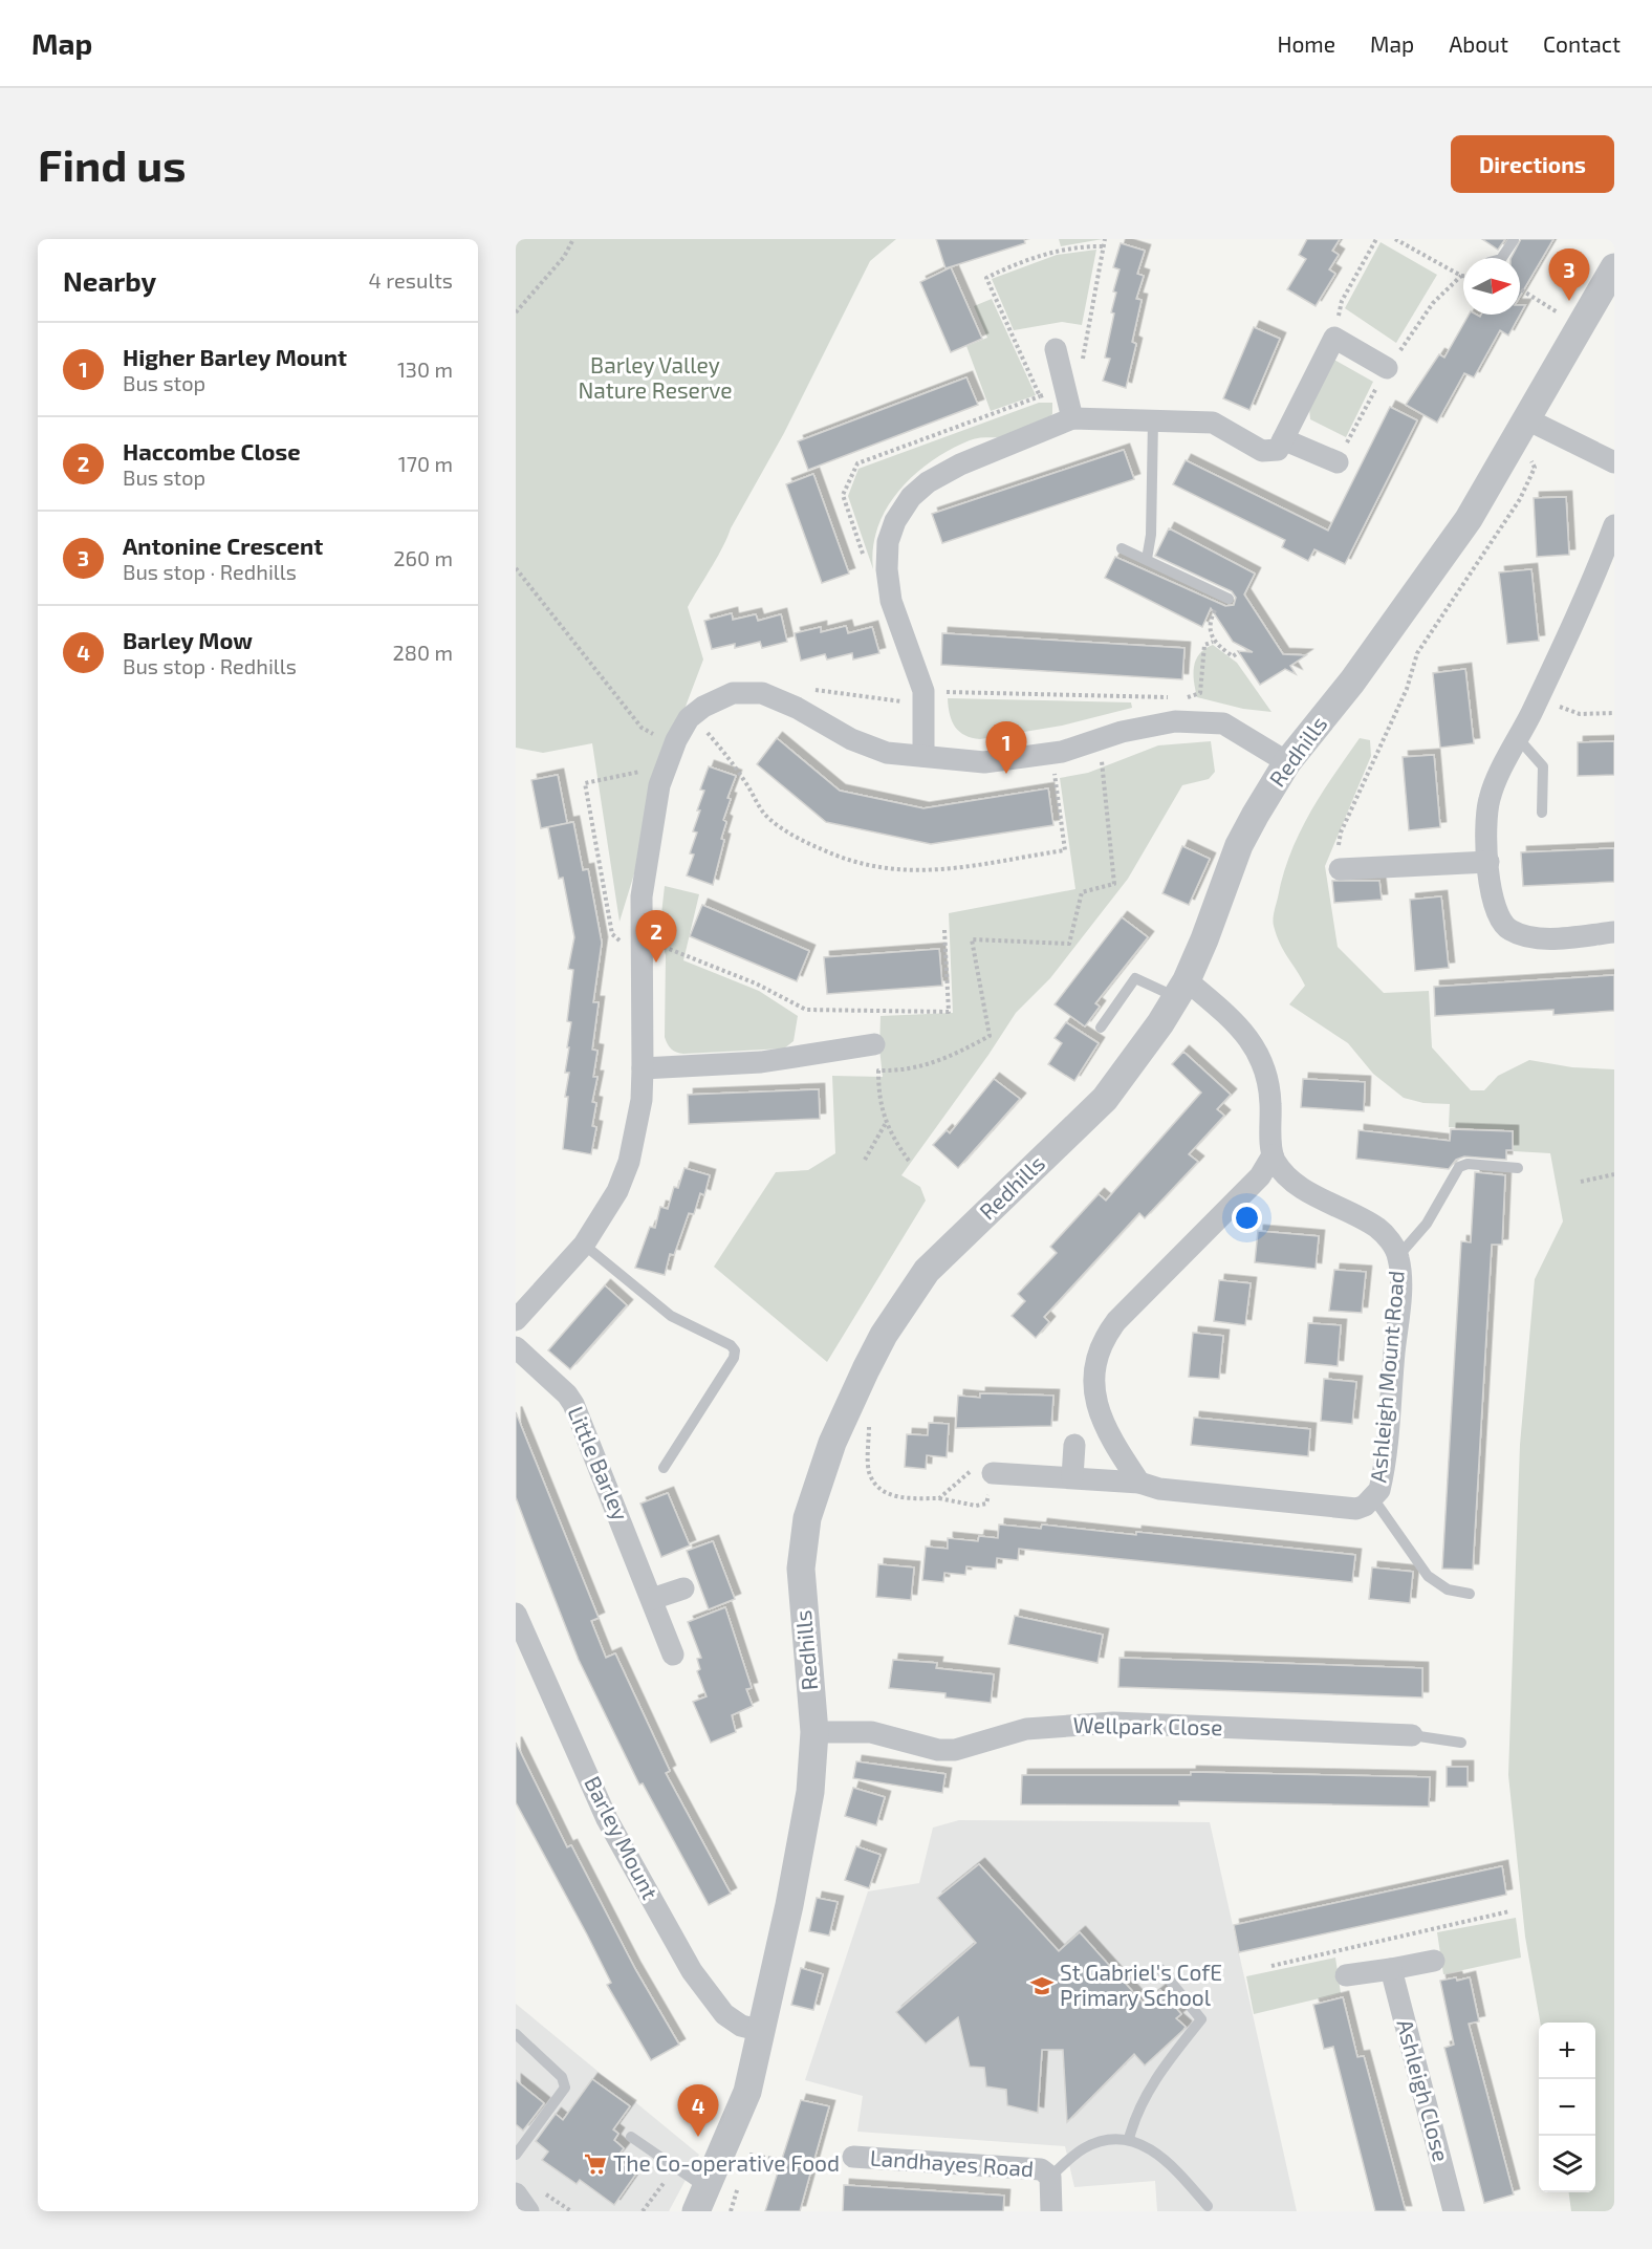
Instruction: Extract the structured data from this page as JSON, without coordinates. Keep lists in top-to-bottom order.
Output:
{
  "streets": {
    "street": [
      "Redhills",
      "Ashleigh Mount Road",
      "Little Barley",
      "Wellpark Close",
      "Barley Mount",
      "Ashleigh Close",
      "Landhayes Road"
    ]
  },
  "crossings": [
    ["Redhills", "Wellpark Close"],
    ["Redhills", "Barley Mount"]
  ],
  "parks": ["Barley Valley Nature Reserve"],
  "places": {
    "school or university": ["St Gabriel's CofE Primary School"],
    "supermarket": ["The Co-operative Food"]
  },
  "north": "right",
  "page": {
    "header": "Map",
    "nav": [
      "Home",
      "Map",
      "About",
      "Contact"
    ],
    "buttons": "Directions",
    "title": "Find us",
    "heading": ["Nearby", "4 results"],
    "pins": [
      "3",
      "1",
      "2",
      "4"
    ],
    "list": [
      {
        "mark": "1",
        "name": "Higher Barley Mount",
        "note": "Bus stop",
        "value": "130 m"
      },
      {
        "mark": "2",
        "name": "Haccombe Close",
        "note": "Bus stop",
        "value": "170 m"
      },
      {
        "mark": "3",
        "name": "Antonine Crescent",
        "note": "Bus stop · Redhills",
        "value": "260 m"
      },
      {
        "mark": "4",
        "name": "Barley Mow",
        "note": "Bus stop · Redhills",
        "value": "280 m"
      }
    ],
    "map_buttons": ["+", "−"]
  }
}
